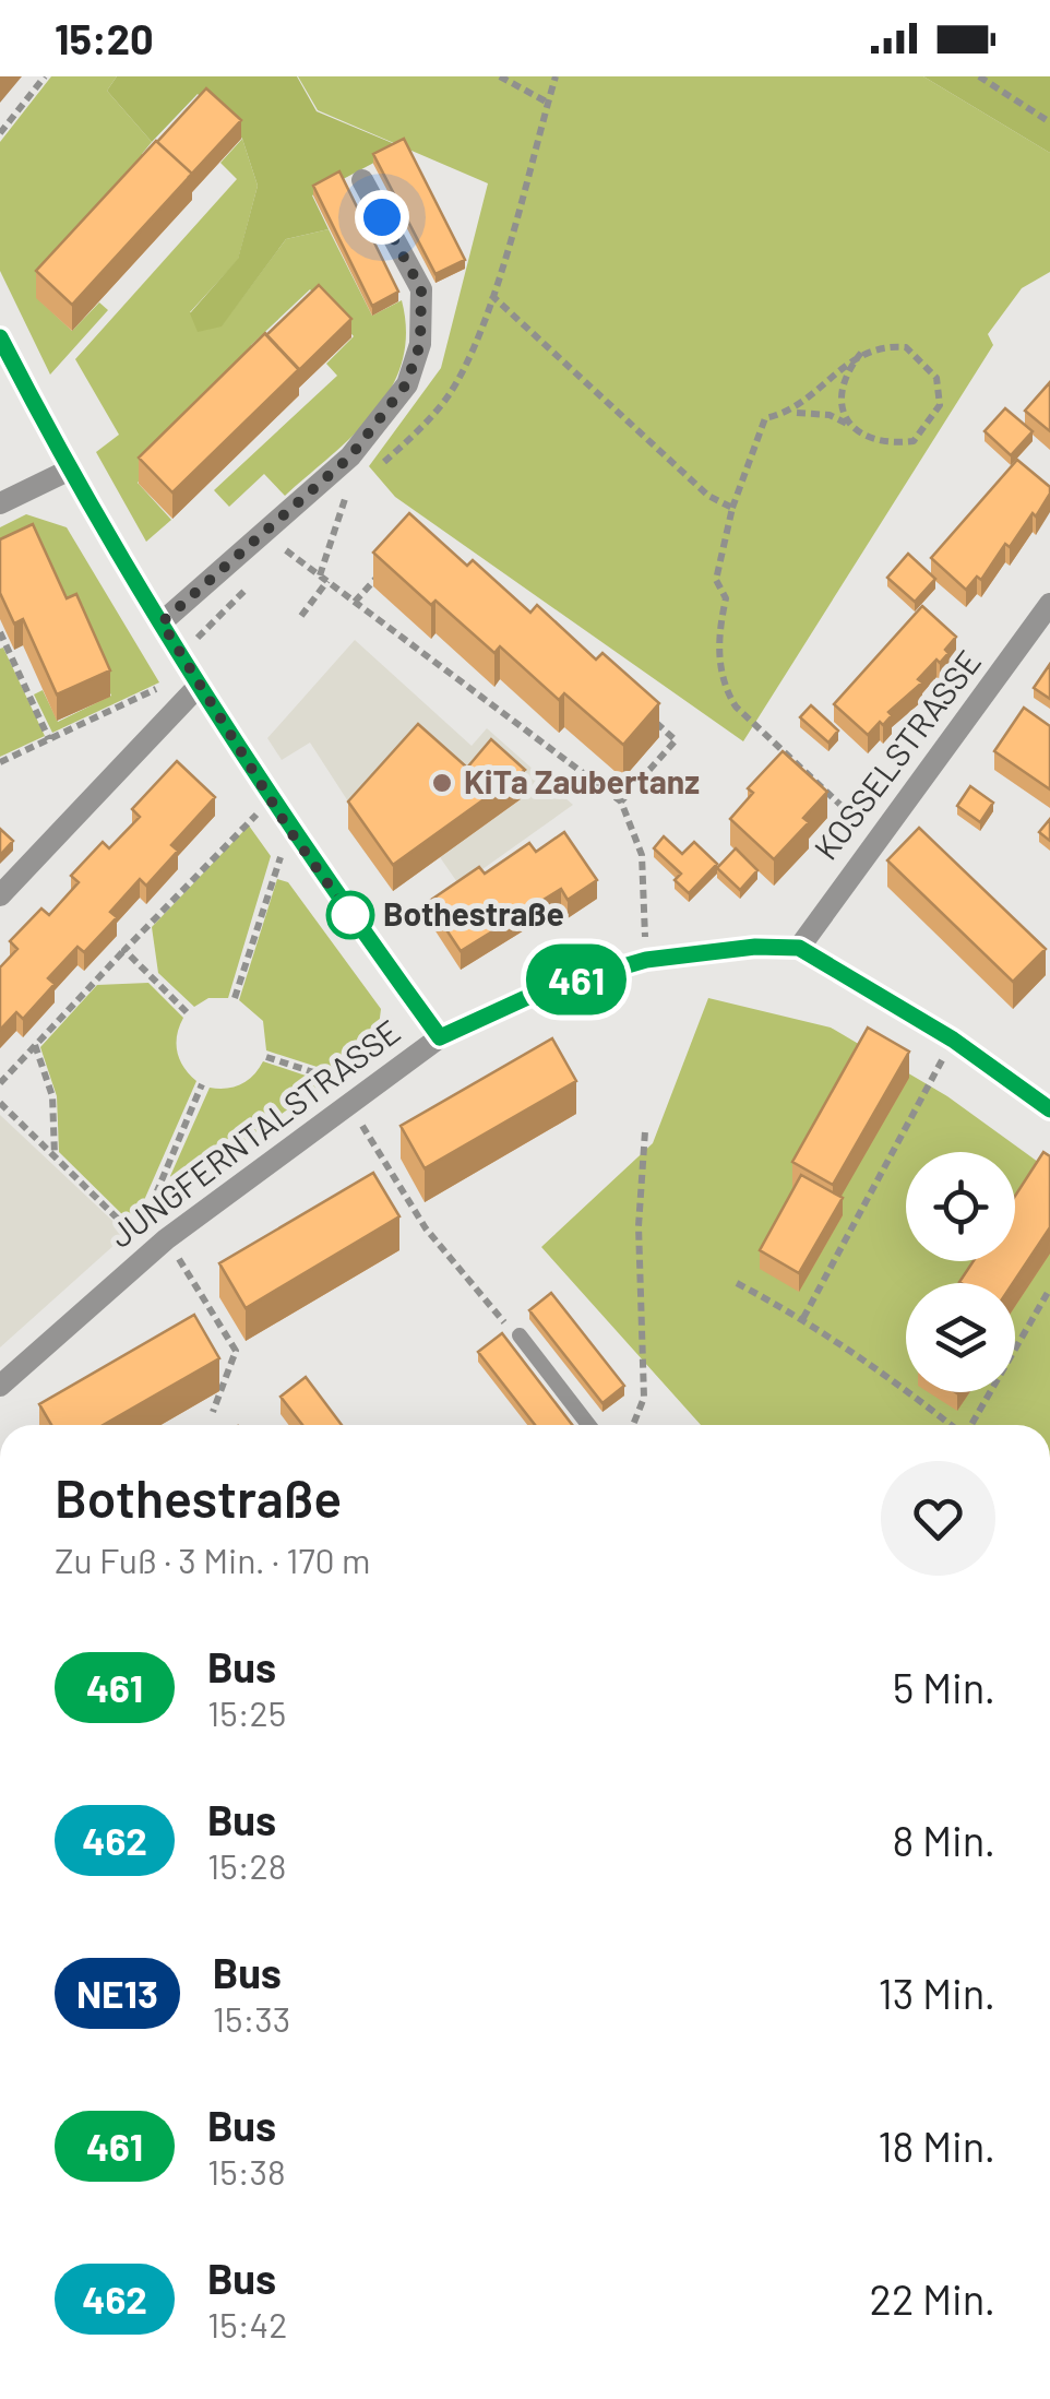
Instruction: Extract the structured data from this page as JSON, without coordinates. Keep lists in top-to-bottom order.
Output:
{
  "streets": {
    "street": ["KOSSELSTRASSE", "JUNGFERNTALSTRASSE"]
  },
  "crossings": [
    ["KOSSELSTRASSE", "JUNGFERNTALSTRASSE"]
  ],
  "places": ["KiTa Zaubertanz", "Bothestraße"],
  "lines": ["bus line 461"],
  "page": {
    "status": "15:20",
    "on_map": "461",
    "heading": ["Bothestraße", "Zu Fuß · 3 Min. · 170 m"],
    "list": [
      {
        "mark": "461",
        "name": "Bus",
        "note": "15:25",
        "value": "5 Min."
      },
      {
        "mark": "462",
        "name": "Bus",
        "note": "15:28",
        "value": "8 Min."
      },
      {
        "mark": "NE13",
        "name": "Bus",
        "note": "15:33",
        "value": "13 Min."
      },
      {
        "mark": "461",
        "name": "Bus",
        "note": "15:38",
        "value": "18 Min."
      },
      {
        "mark": "462",
        "name": "Bus",
        "note": "15:42",
        "value": "22 Min."
      }
    ]
  }
}
